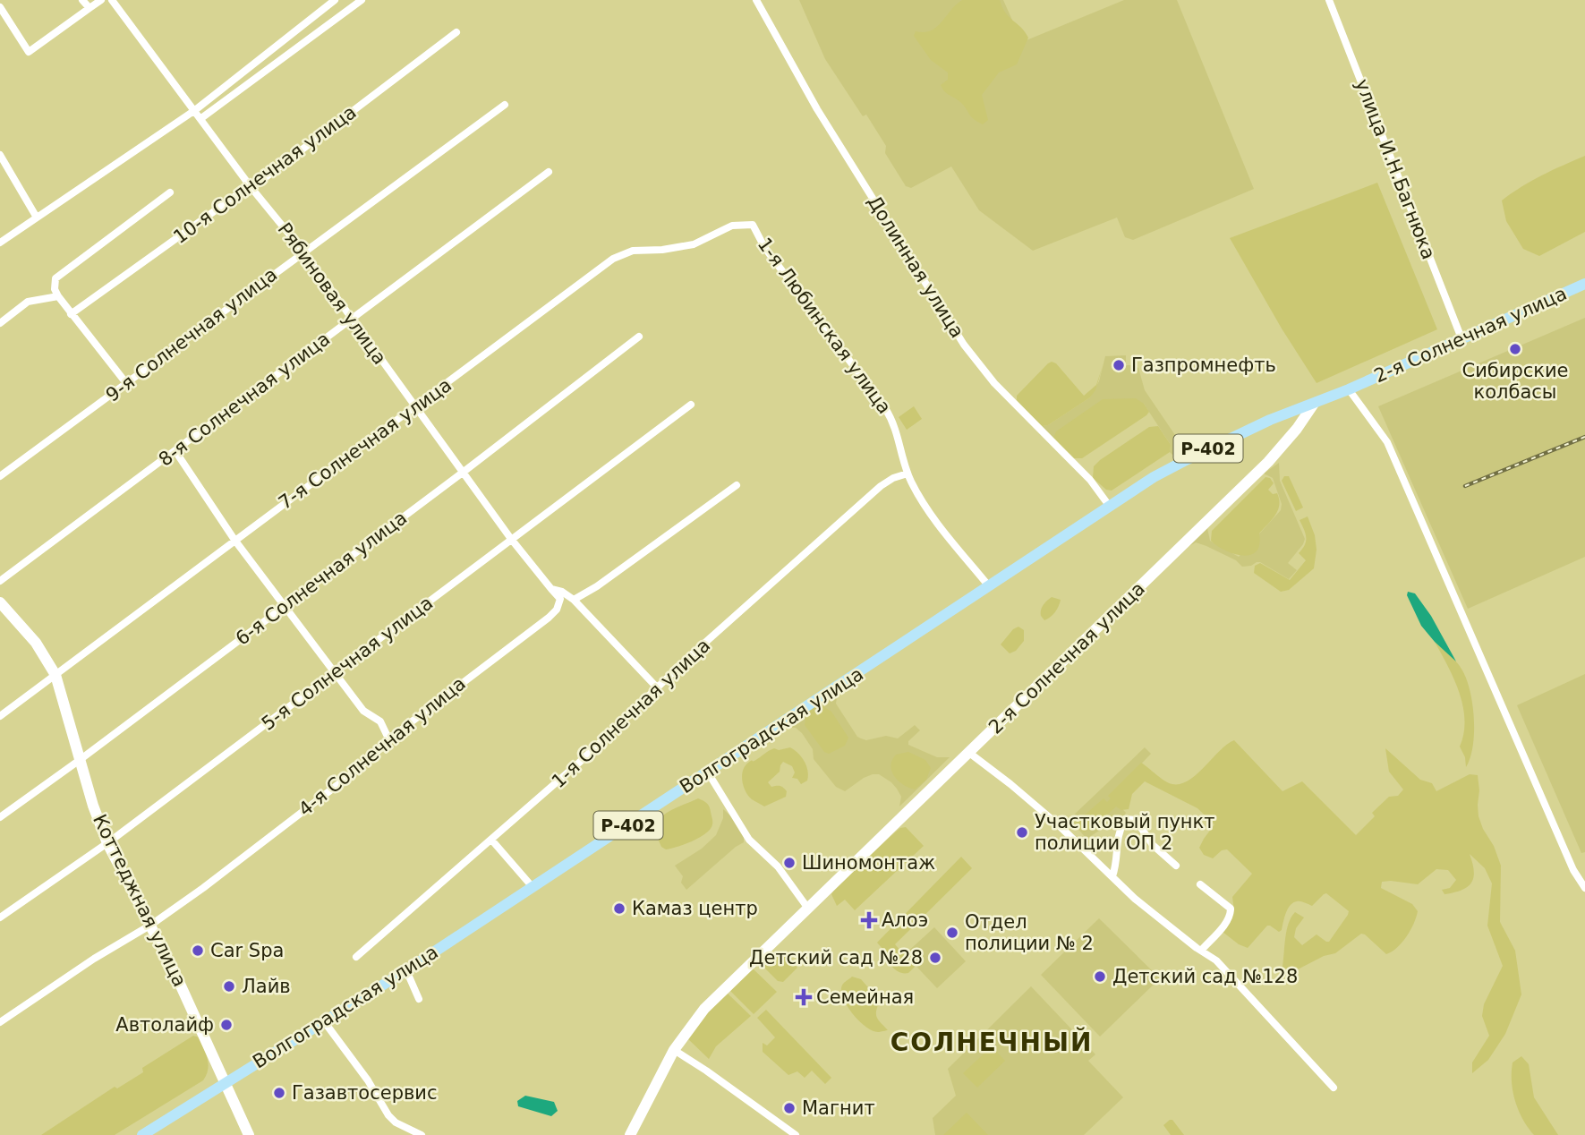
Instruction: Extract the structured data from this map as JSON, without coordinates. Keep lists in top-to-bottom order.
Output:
{
  "streets": {
    "main road": [
      "2-я Солнечная улица",
      "Р-402",
      "Волгоградская улица",
      "Коттеджная улица"
    ],
    "street": [
      "улица И.Н.Багнюка",
      "10-я Солнечная улица",
      "Долинная улица",
      "Рябиновая улица",
      "1-я Любинская улица",
      "9-я Солнечная улица",
      "8-я Солнечная улица",
      "7-я Солнечная улица",
      "6-я Солнечная улица",
      "5-я Солнечная улица",
      "1-я Солнечная улица",
      "4-я Солнечная улица"
    ]
  },
  "crossings": [
    ["улица И.Н.Багнюка", "2-я Солнечная улица"],
    ["10-я Солнечная улица", "Рябиновая улица"],
    ["Долинная улица", "Волгоградская улица"],
    ["Рябиновая улица", "9-я Солнечная улица"],
    ["Рябиновая улица", "8-я Солнечная улица"],
    ["Рябиновая улица", "7-я Солнечная улица"],
    ["Рябиновая улица", "6-я Солнечная улица"],
    ["Рябиновая улица", "5-я Солнечная улица"],
    ["Рябиновая улица", "4-я Солнечная улица"],
    ["1-я Любинская улица", "7-я Солнечная улица"],
    ["1-я Любинская улица", "1-я Солнечная улица"],
    ["1-я Любинская улица", "Волгоградская улица"],
    ["2-я Солнечная улица", "Волгоградская улица"],
    ["7-я Солнечная улица", "Коттеджная улица"],
    ["6-я Солнечная улица", "Коттеджная улица"],
    ["5-я Солнечная улица", "Коттеджная улица"],
    ["Волгоградская улица", "Коттеджная улица"],
    ["4-я Солнечная улица", "Коттеджная улица"]
  ],
  "districts": ["СОЛНЕЧНЫЙ"],
  "places": {
    "other": [
      "Сибирские колбасы",
      "Газпромнефть",
      "Участковый пункт полиции ОП 2",
      "Шиномонтаж",
      "Камаз центр",
      "Отдел полиции № 2",
      "Car Spa",
      "Детский сад №28",
      "Детский сад №128",
      "Лайв",
      "Автолайф",
      "Газавтосервис",
      "Магнит"
    ],
    "health": ["Алоэ", "Семейная"]
  }
}
